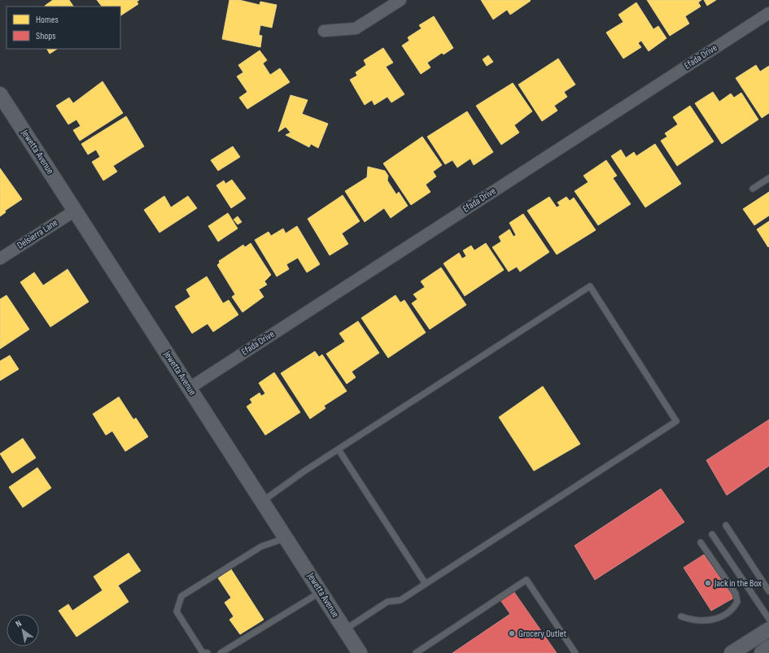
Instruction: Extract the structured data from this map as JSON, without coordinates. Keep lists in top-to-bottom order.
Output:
{
  "streets": {
    "street": ["Efada Drive", "Jewetta Avenue", "Delsierra Lane"]
  },
  "crossings": [
    ["Efada Drive", "Jewetta Avenue"],
    ["Jewetta Avenue", "Delsierra Lane"]
  ],
  "places": ["Jack in the Box", "Grocery Outlet"],
  "legend": ["Homes", "Shops"],
  "north": "top left"
}
